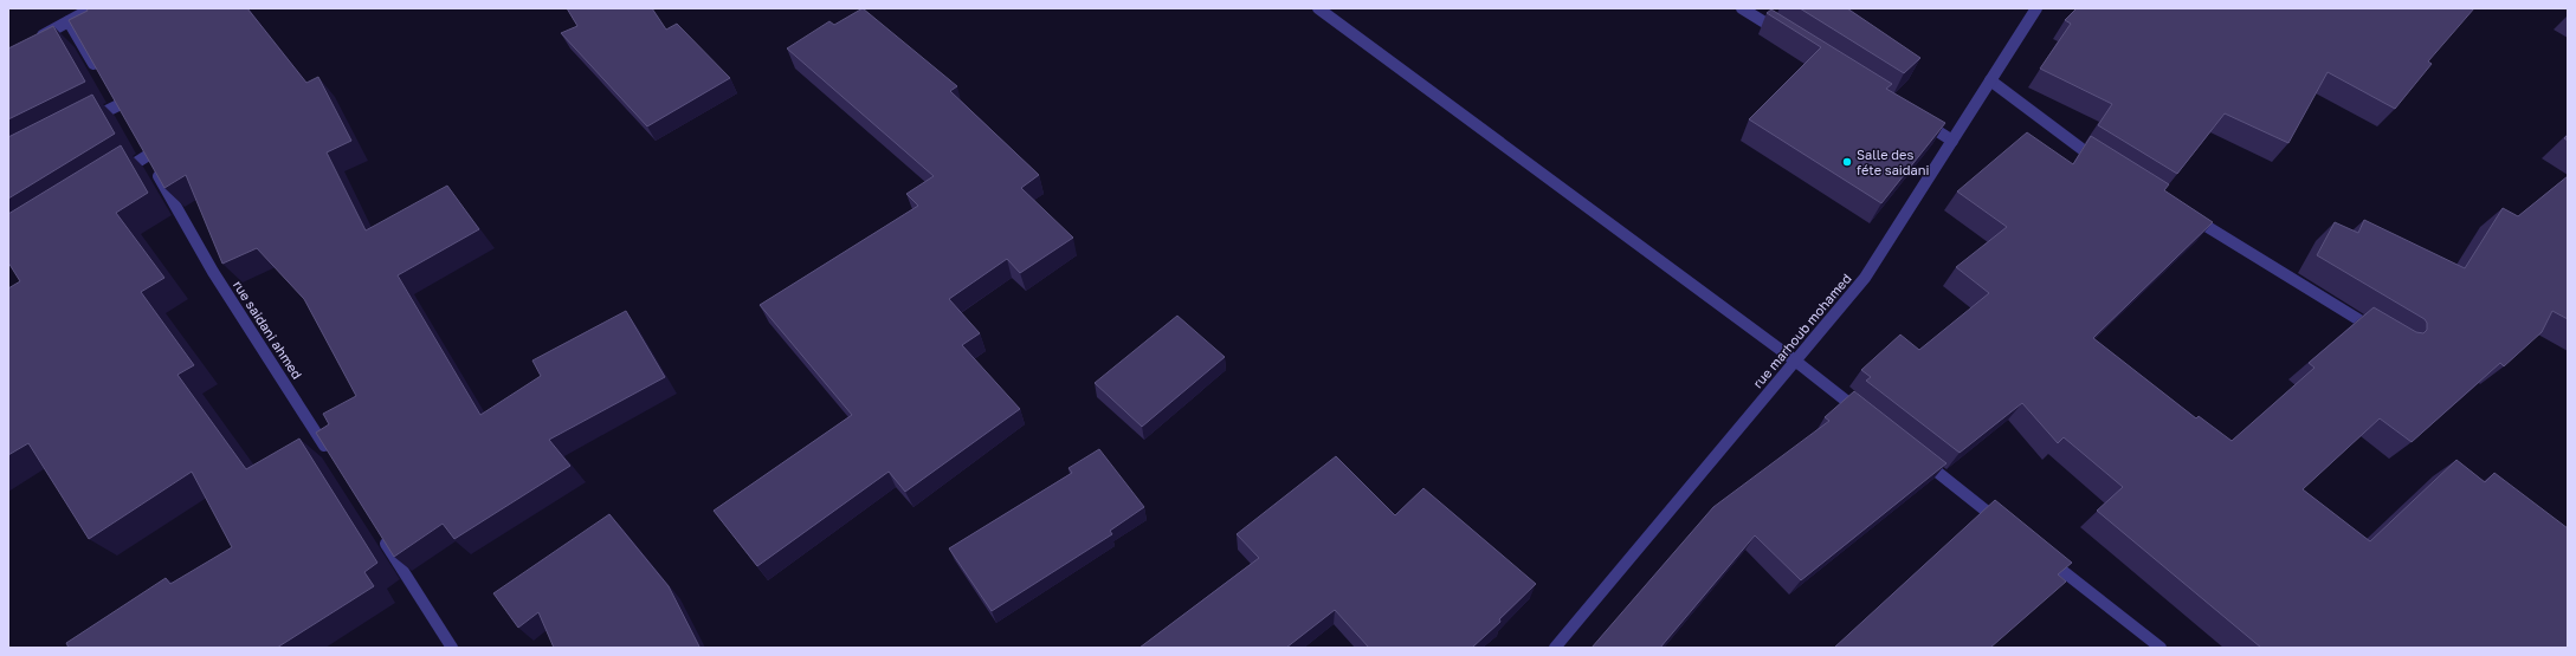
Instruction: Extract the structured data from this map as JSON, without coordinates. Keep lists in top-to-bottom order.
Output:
{
  "streets": {
    "street": ["rue saidani ahmed", "rue marhoub mohamed"]
  },
  "places": ["Salle des féte saidani"]
}
